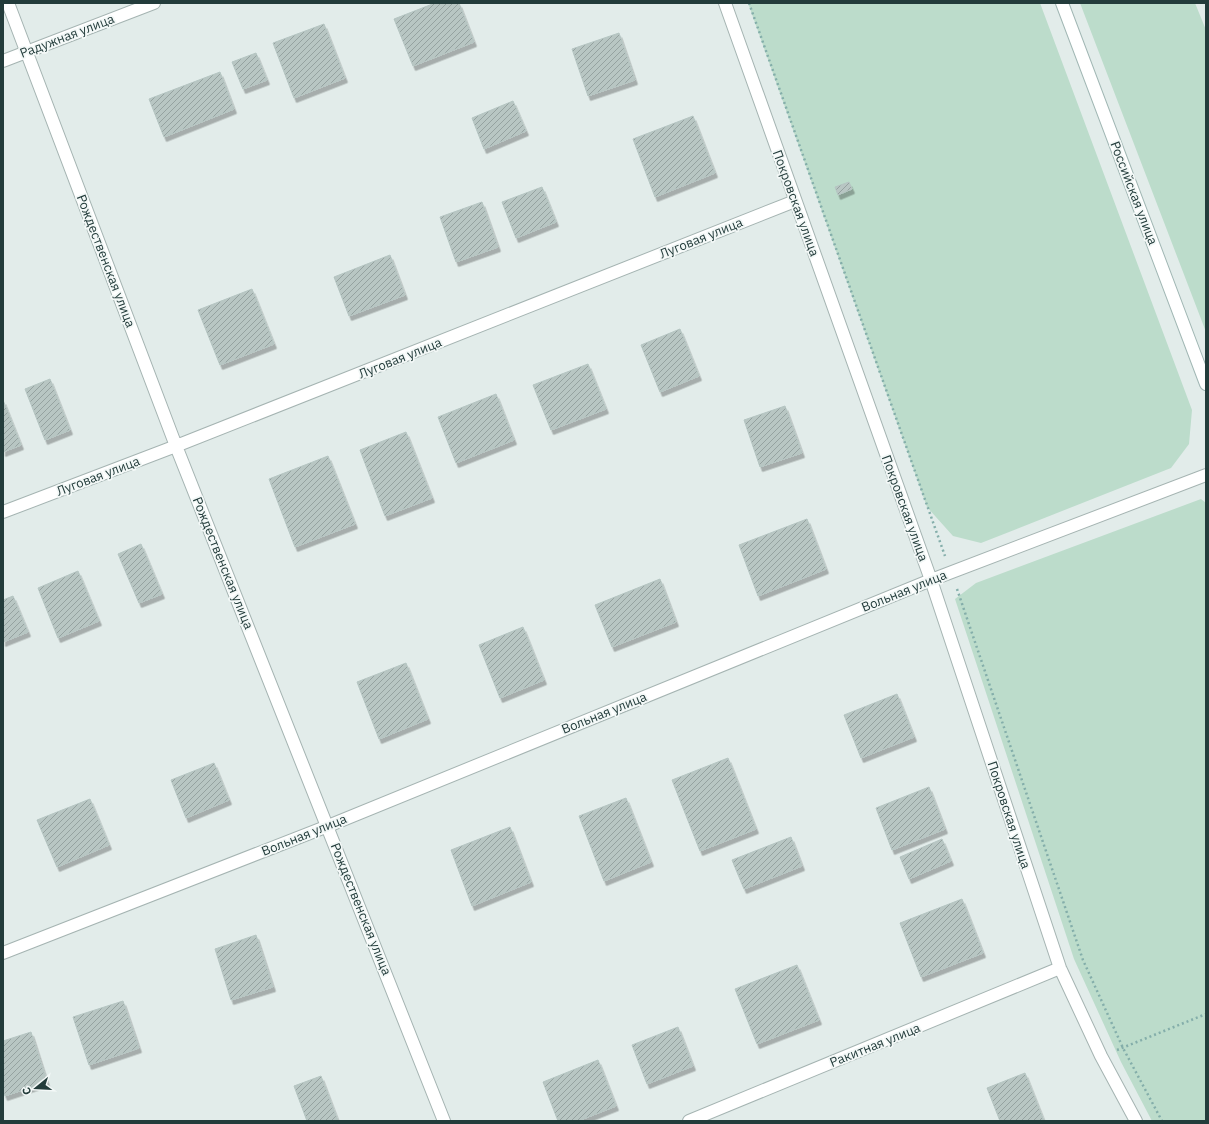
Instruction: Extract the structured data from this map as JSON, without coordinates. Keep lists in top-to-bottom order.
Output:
{
  "streets": {
    "street": [
      "Радужная улица",
      "Российская улица",
      "Покровская улица",
      "Луговая улица",
      "Рождественская улица",
      "Вольная улица",
      "Ракитная улица"
    ]
  },
  "crossings": [
    ["Радужная улица", "Рождественская улица"],
    ["Покровская улица", "Луговая улица"],
    ["Покровская улица", "Вольная улица"],
    ["Покровская улица", "Ракитная улица"],
    ["Луговая улица", "Рождественская улица"],
    ["Рождественская улица", "Вольная улица"]
  ],
  "north": "left"
}
